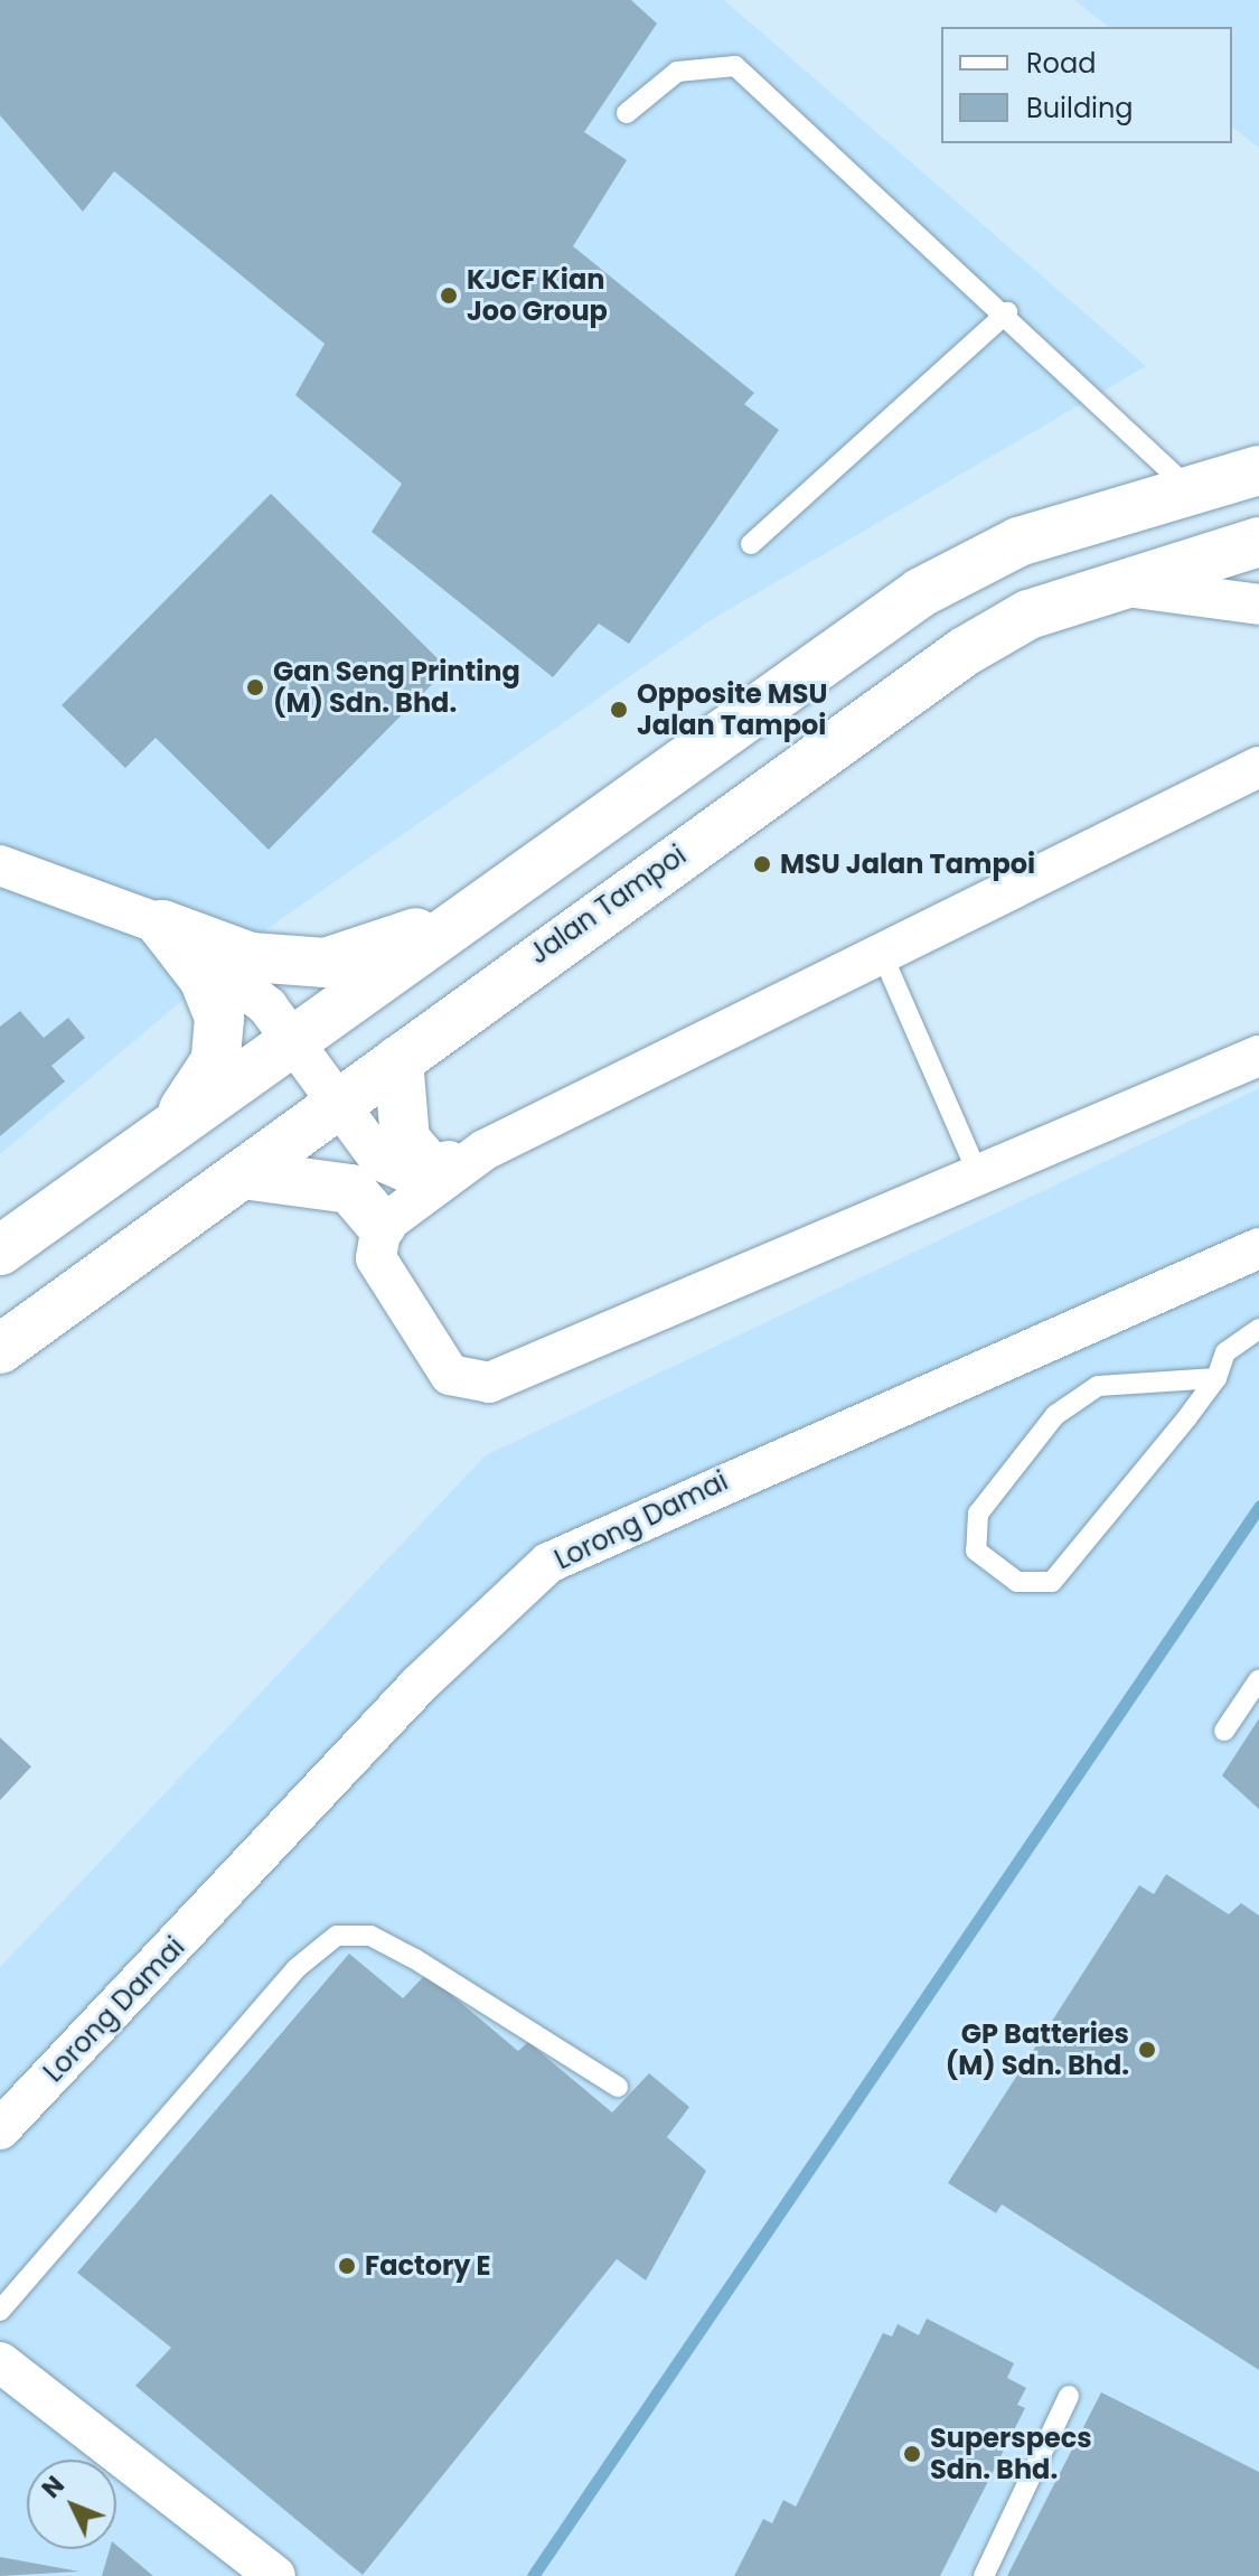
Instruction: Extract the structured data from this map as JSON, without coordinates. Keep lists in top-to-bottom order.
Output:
{
  "streets": {
    "main road": ["Jalan Tampoi"],
    "street": ["Lorong Damai"]
  },
  "places": [
    "KJCF Kian Joo Group",
    "Gan Seng Printing (M) Sdn. Bhd.",
    "Opposite MSU Jalan Tampoi",
    "MSU Jalan Tampoi",
    "GP Batteries (M) Sdn. Bhd.",
    "Factory E",
    "Superspecs Sdn. Bhd."
  ],
  "legend": ["Road", "Building"],
  "north": "top left"
}
